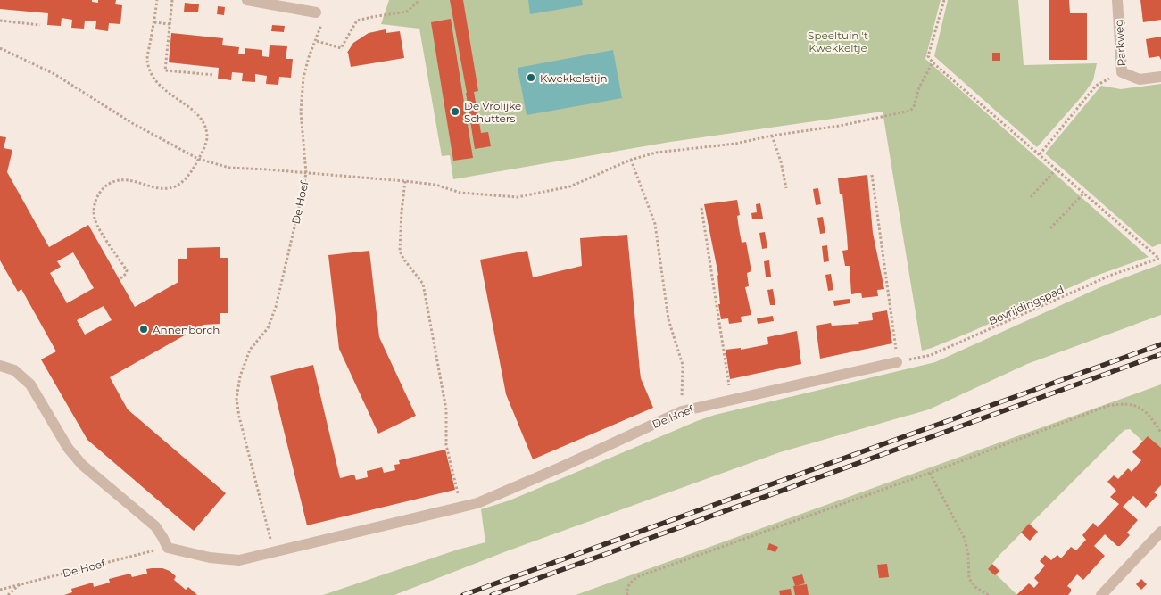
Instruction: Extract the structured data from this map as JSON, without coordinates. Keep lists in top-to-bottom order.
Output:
{
  "streets": {
    "street": ["Parkweg", "De Hoef"],
    "path": ["Bevrijdingspad"]
  },
  "crossings": [
    ["De Hoef", "Bevrijdingspad"]
  ],
  "parks": ["Speeltuin 't Kwekkeltje"],
  "places": ["Kwekkelstijn", "De Vrolijke Schutters", "Annenborch"]
}
